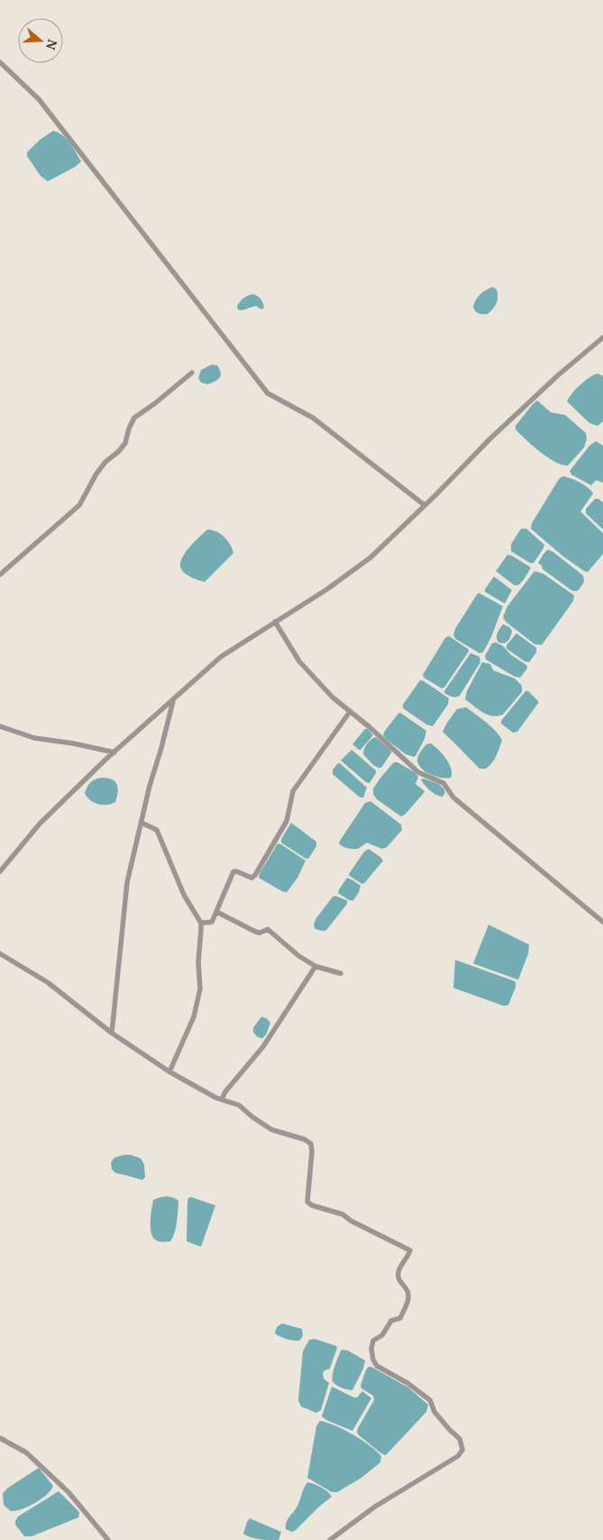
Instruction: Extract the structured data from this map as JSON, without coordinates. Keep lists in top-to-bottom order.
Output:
{
  "north": "right"
}
